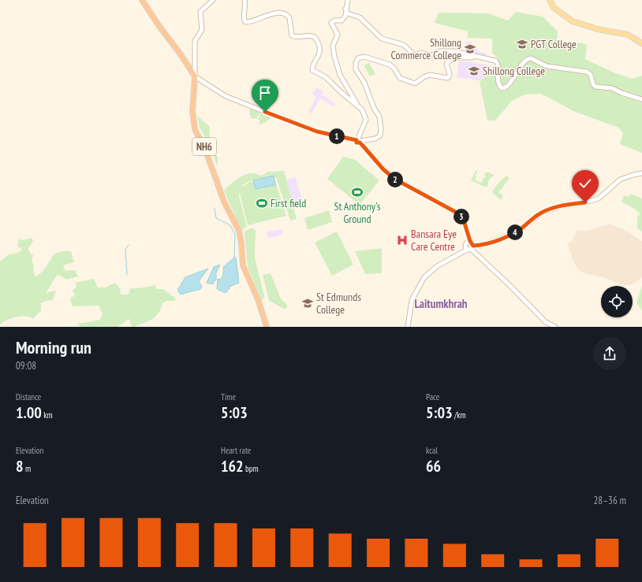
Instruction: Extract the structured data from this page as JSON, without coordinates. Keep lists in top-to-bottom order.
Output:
{
  "streets": {
    "highway": ["NH6"]
  },
  "districts": ["Laitumkhrah"],
  "places": {
    "school or university": [
      "PGT College",
      "Shillong Commerce College",
      "Shillong College",
      "St Edmunds College"
    ],
    "sports": ["St Anthony's Ground", "First field"],
    "hospital": ["Bansara Eye Care Centre"]
  },
  "page": {
    "pins": [
      "1",
      "2",
      "3",
      "4"
    ],
    "heading": ["Morning run", "09:08"],
    "stats": [
      ["Distance", "1.00 km"],
      ["Time", "5:03"],
      ["Pace", "5:03 /km"],
      ["Elevation", "8 m"],
      ["Heart rate", "162 bpm"],
      ["kcal", "66"]
    ],
    "chart": ["Elevation", "28–36 m"]
  }
}
